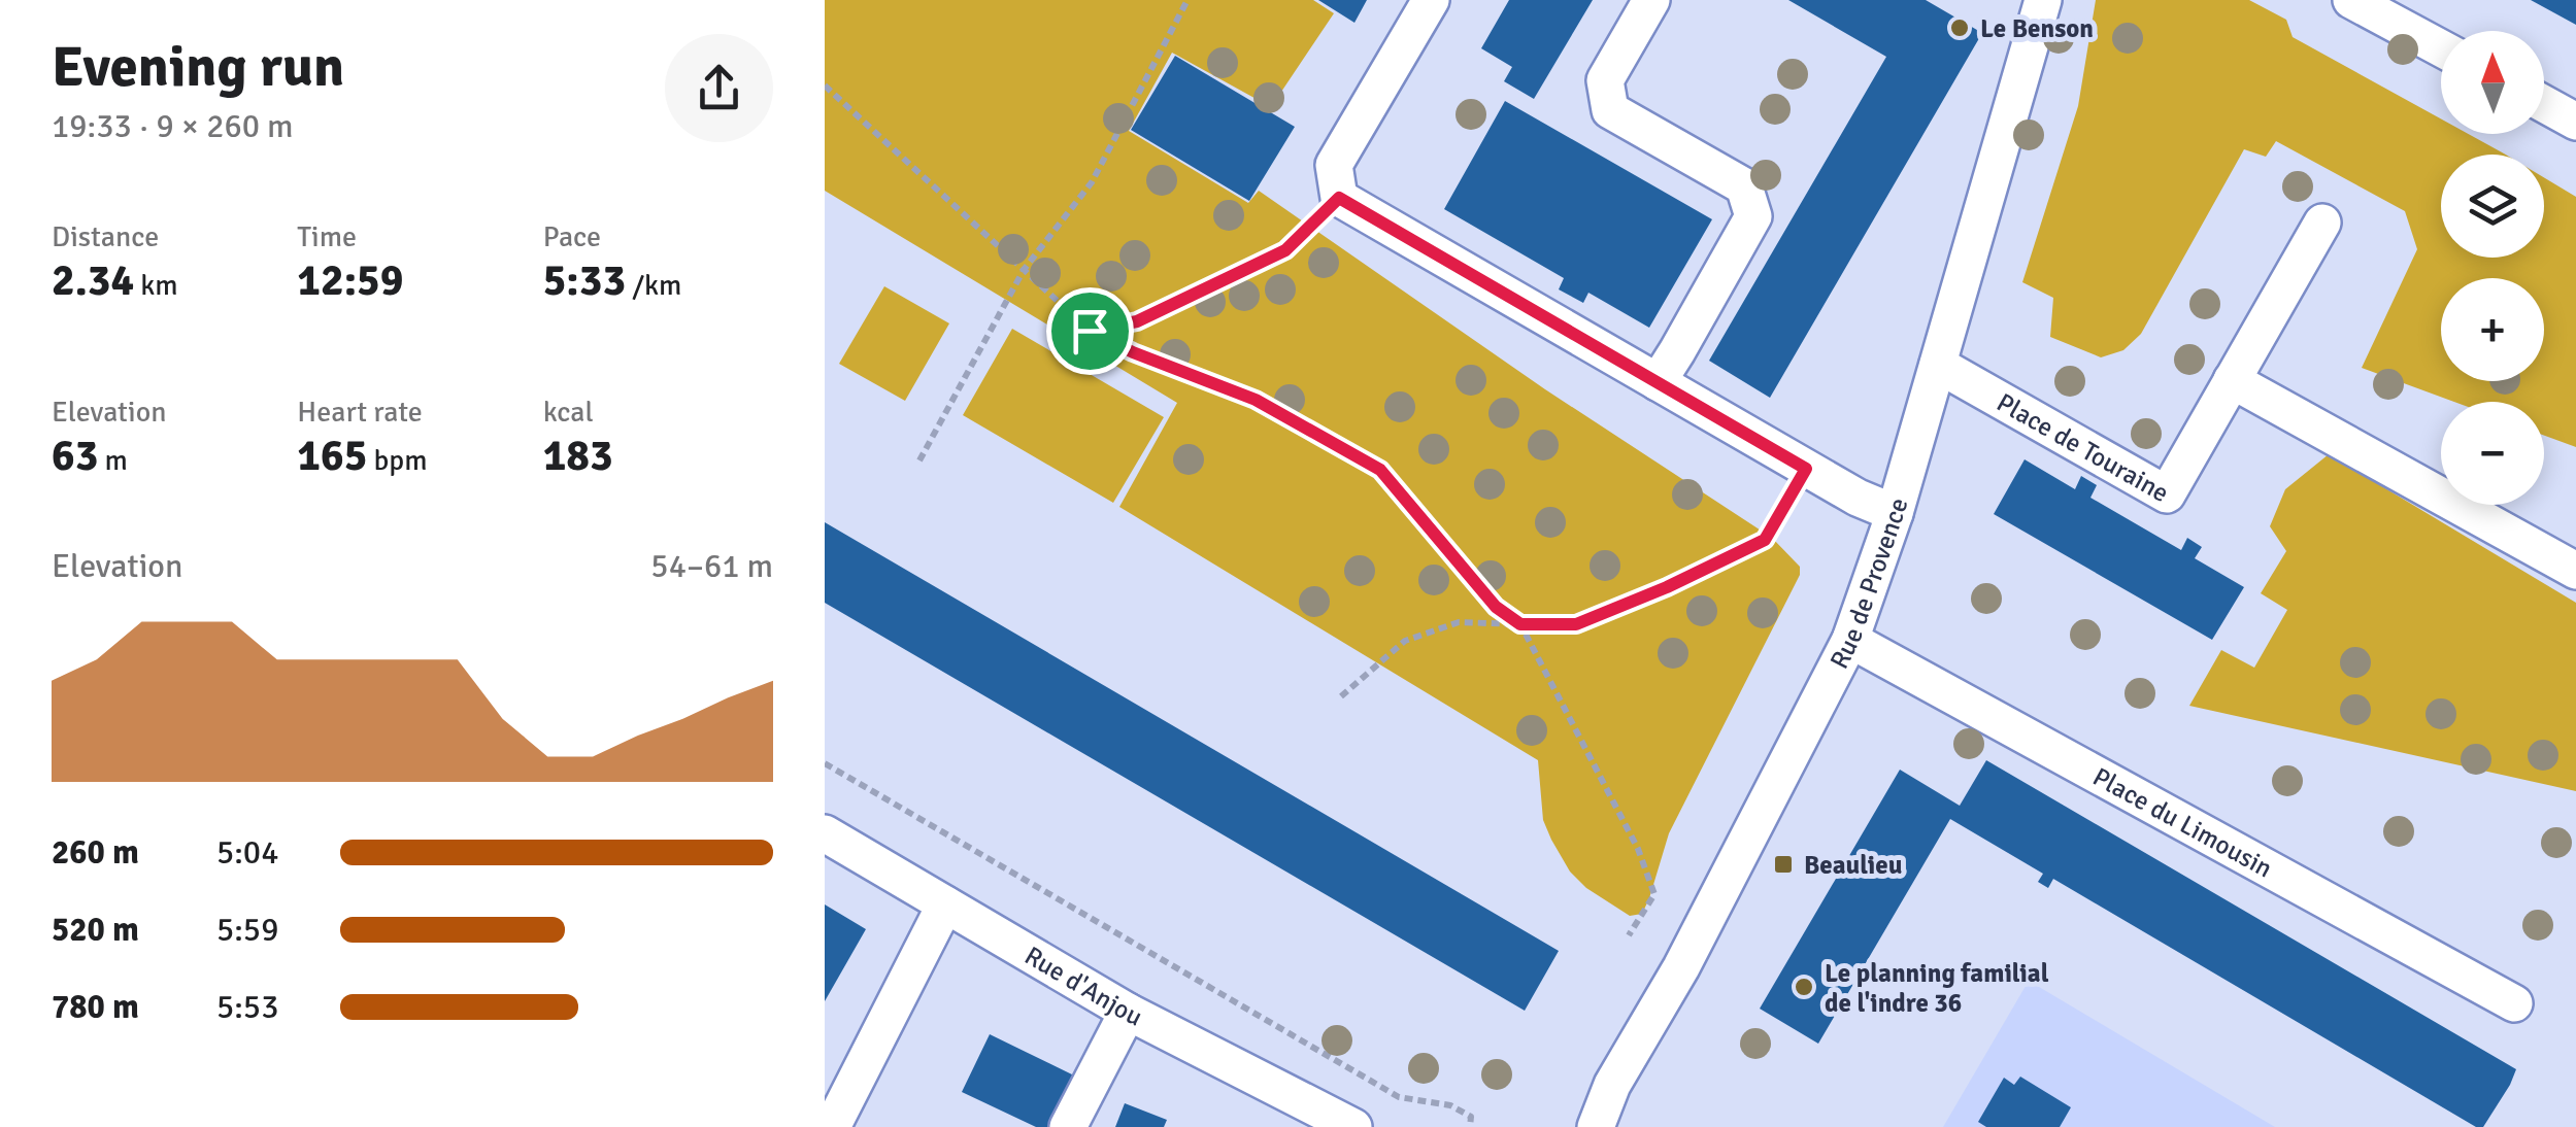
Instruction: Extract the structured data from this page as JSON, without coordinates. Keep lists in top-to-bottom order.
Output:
{
  "streets": {
    "street": [
      "Place de Touraine",
      "Rue de Provence",
      "Place du Limousin",
      "Rue d'Anjou"
    ]
  },
  "crossings": [
    ["Place de Touraine", "Rue de Provence"],
    ["Rue de Provence", "Place du Limousin"]
  ],
  "places": {
    "other": ["Le Benson", "Le planning familial de l'indre 36"],
    "transit": ["Beaulieu"]
  },
  "north": "top",
  "page": {
    "heading": ["Evening run", "19:33 · 9 × 260 m"],
    "map_buttons": ["+", "−"],
    "stats": [
      ["Distance", "2.34 km"],
      ["Time", "12:59"],
      ["Pace", "5:33 /km"],
      ["Elevation", "63 m"],
      ["Heart rate", "165 bpm"],
      ["kcal", "183"]
    ],
    "chart": ["Elevation", "54–61 m"],
    "list": [
      {
        "name": "260 m",
        "note": "5:04"
      },
      {
        "name": "520 m",
        "note": "5:59"
      },
      {
        "name": "780 m",
        "note": "5:53"
      }
    ]
  }
}
